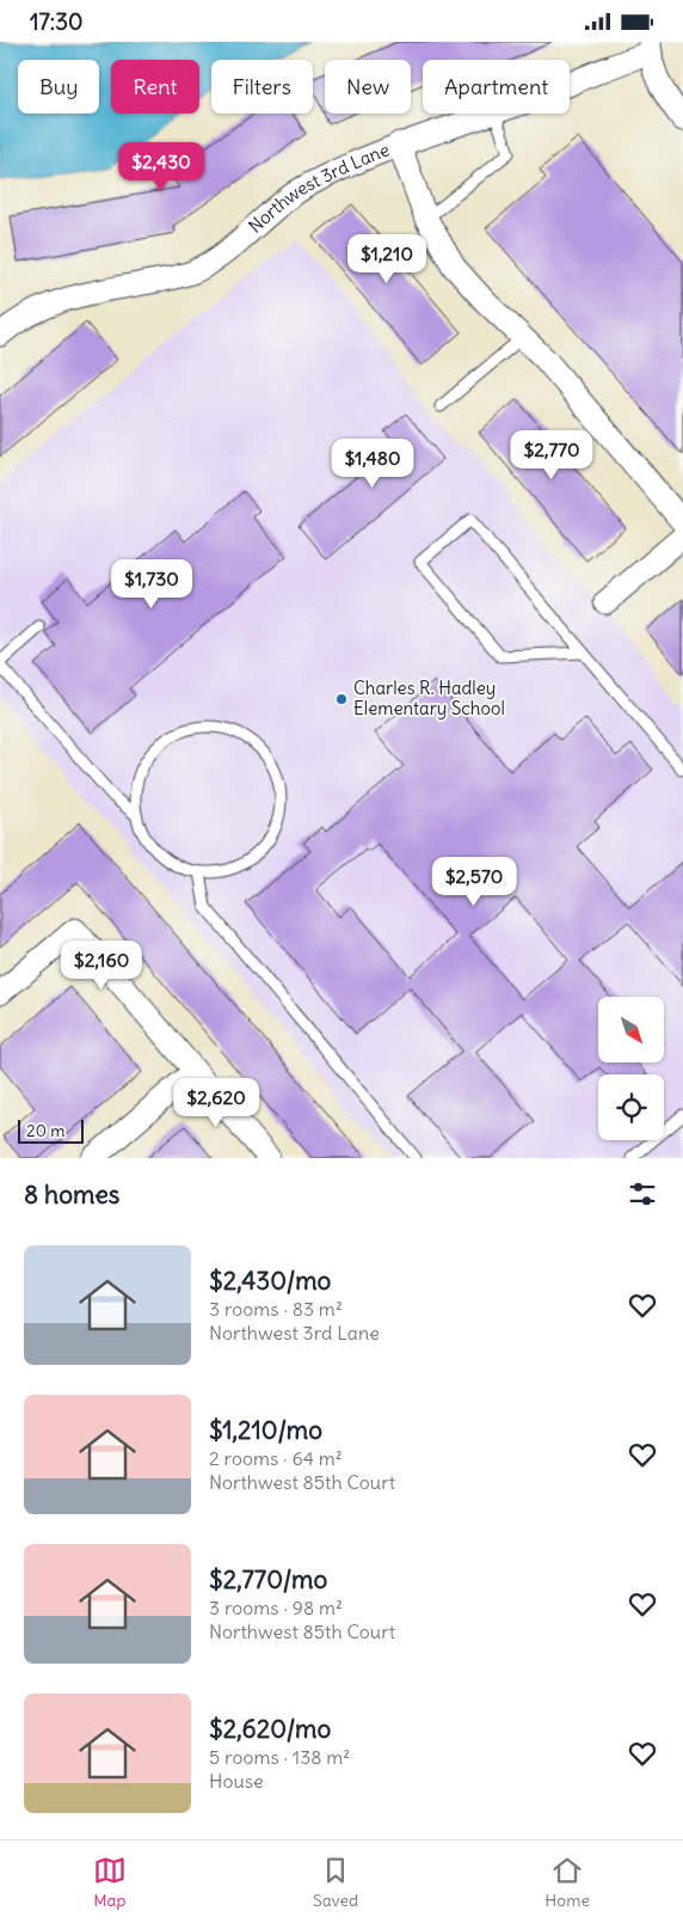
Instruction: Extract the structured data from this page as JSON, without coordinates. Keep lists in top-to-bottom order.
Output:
{
  "streets": {
    "street": ["Northwest 3rd Lane"]
  },
  "places": ["Charles R. Hadley Elementary School"],
  "scale_bar": "20 m",
  "north": "bottom right",
  "page": {
    "status": "17:30",
    "chip": [
      "Buy",
      "Rent",
      "Filters",
      "New",
      "Apartment"
    ],
    "price": [
      "$2,430",
      "$1,210",
      "$2,770",
      "$1,480",
      "$1,730",
      "$2,570",
      "$2,160",
      "$2,620"
    ],
    "scale": "20 m",
    "heading": "8 homes",
    "list": [
      {
        "name": "$2,430/mo",
        "note": "3 rooms · 83 m² · Northwest 3rd Lane"
      },
      {
        "name": "$1,210/mo",
        "note": "2 rooms · 64 m² · Northwest 85th Court"
      },
      {
        "name": "$2,770/mo",
        "note": "3 rooms · 98 m² · Northwest 85th Court"
      },
      {
        "name": "$2,620/mo",
        "note": "5 rooms · 138 m² · House"
      }
    ],
    "tabs": ["Map", "Saved", "Home"]
  }
}
